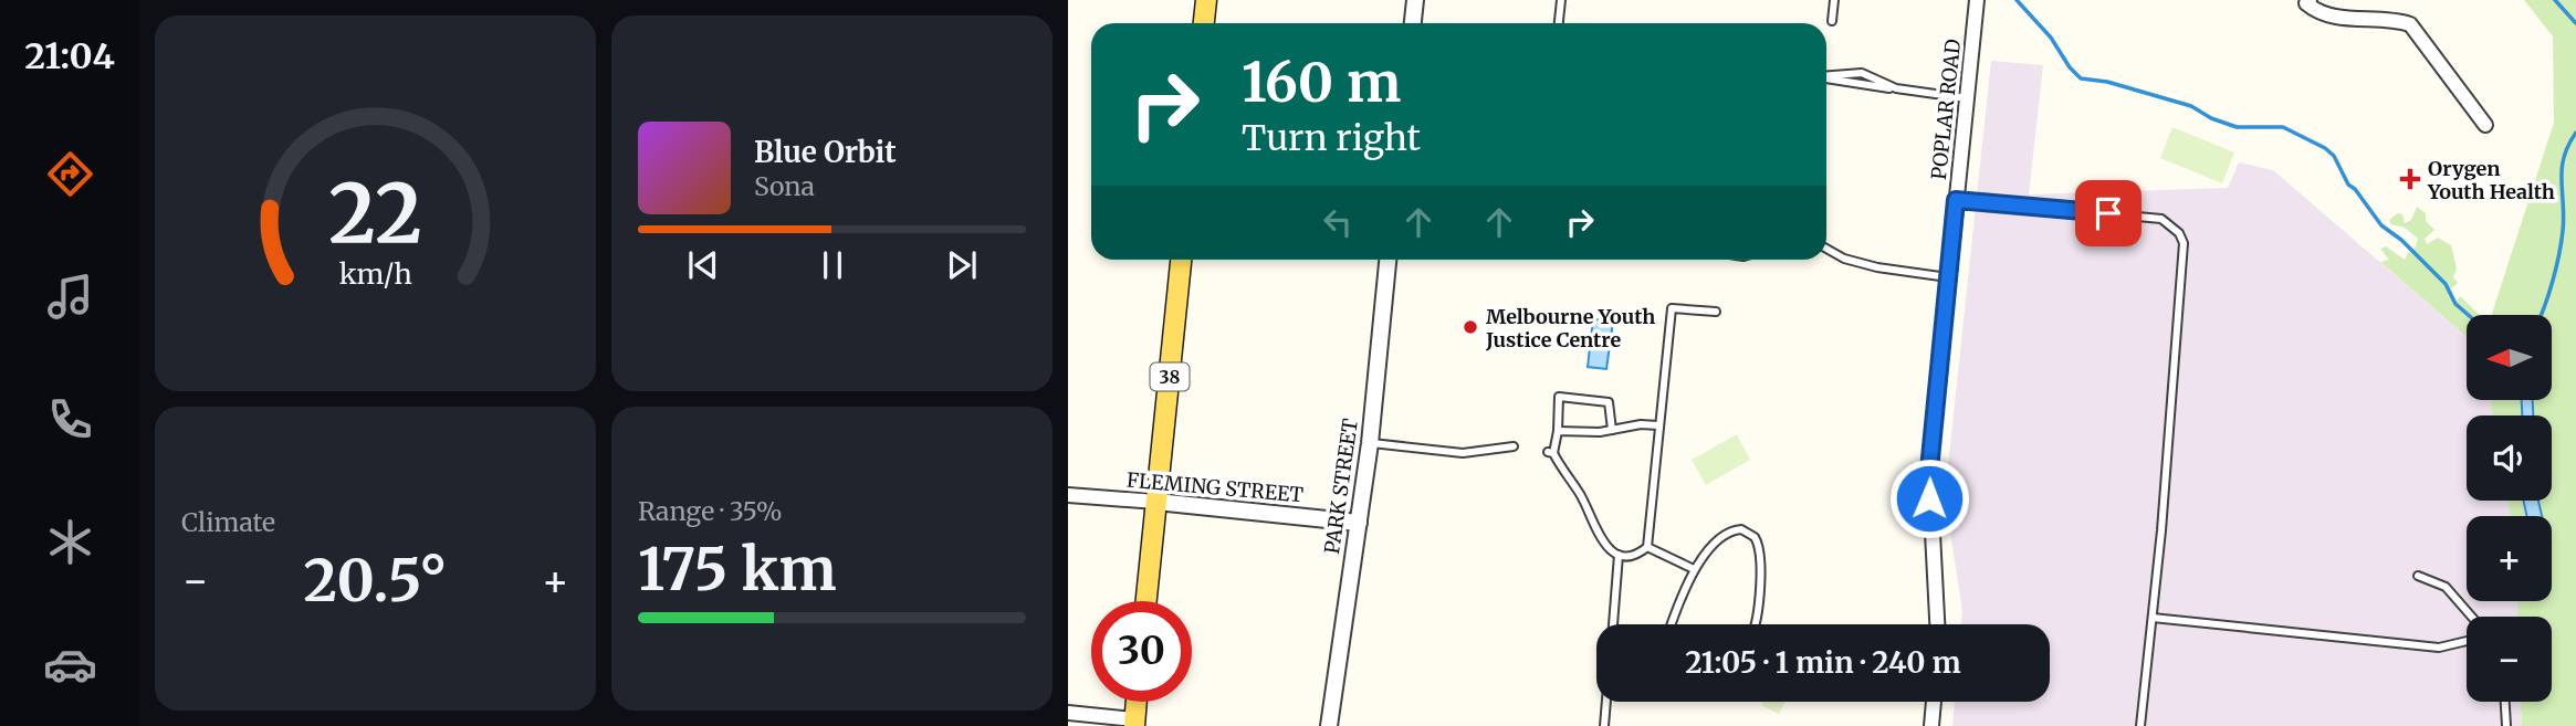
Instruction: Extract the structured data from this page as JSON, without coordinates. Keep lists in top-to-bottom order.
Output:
{
  "streets": {
    "main road": ["38"],
    "street": ["POPLAR ROAD", "PARK STREET", "FLEMING STREET"]
  },
  "crossings": [
    ["38", "FLEMING STREET"],
    ["PARK STREET", "FLEMING STREET"]
  ],
  "places": {
    "health": ["Orygen Youth Health"],
    "other": ["Melbourne Youth Justice Centre"]
  },
  "north": "left",
  "page": {
    "tabs": "21:04",
    "turn": ["160 m", "Turn right"],
    "song": ["Blue Orbit", "Sona"],
    "map_buttons": ["+", "−"],
    "tile": [
      "Climate",
      ["Range · 35%", "175 km"]
    ],
    "heat": ["−", "20.5°", "+"],
    "limit": "30",
    "trip": "21:05 · 1 min · 240 m",
    "gauge": ["22", "km/h"]
  }
}
